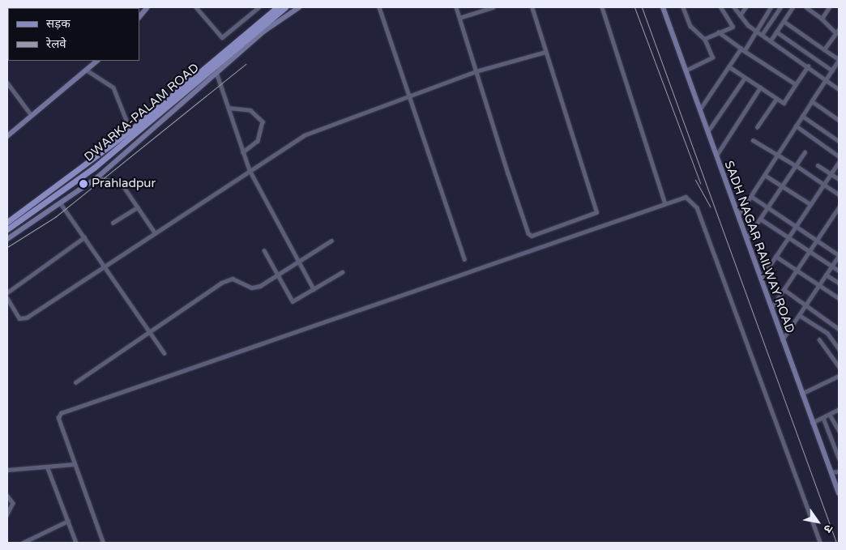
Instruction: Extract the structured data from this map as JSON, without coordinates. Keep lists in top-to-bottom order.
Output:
{
  "streets": {
    "main road": ["DWARKA-PALAM ROAD"],
    "street": ["SADH NAGAR RAILWAY ROAD"]
  },
  "places": ["Prahladpur"],
  "legend": ["सड़क", "रेलवे"],
  "north": "bottom right"
}
